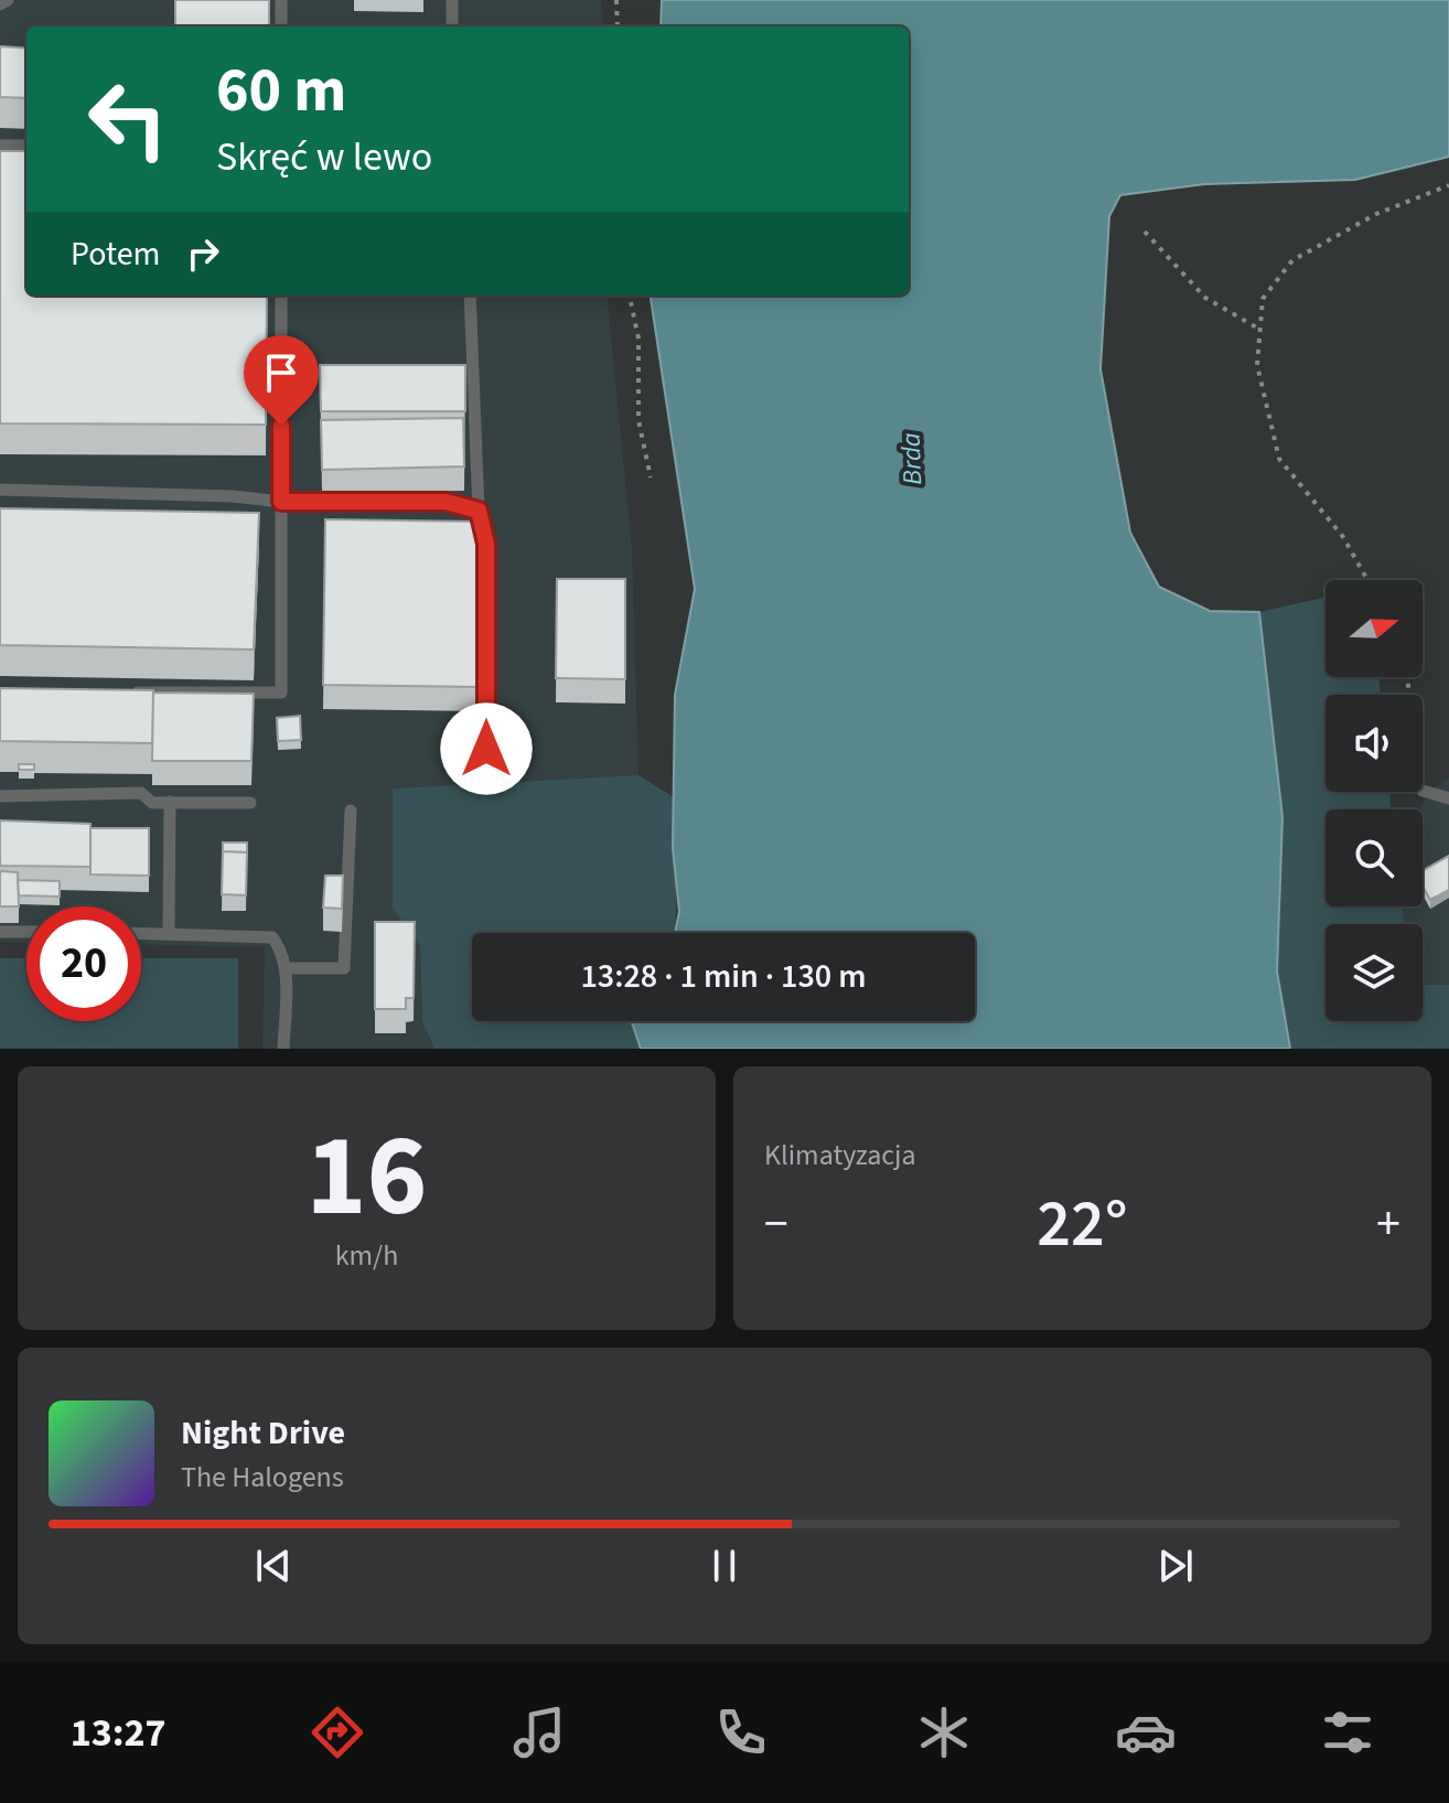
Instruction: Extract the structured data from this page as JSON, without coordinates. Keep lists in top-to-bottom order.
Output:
{
  "water": ["Brda"],
  "north": "right",
  "page": {
    "turn": ["60 m", "Skręć w lewo"],
    "then": "Potem",
    "limit": "20",
    "trip": "13:28 · 1 min · 130 m",
    "tile": [
      ["16", "km/h"],
      "Klimatyzacja"
    ],
    "heat": ["−", "22°", "+"],
    "song": ["Night Drive", "The Halogens"],
    "tabs": "13:27"
  }
}
